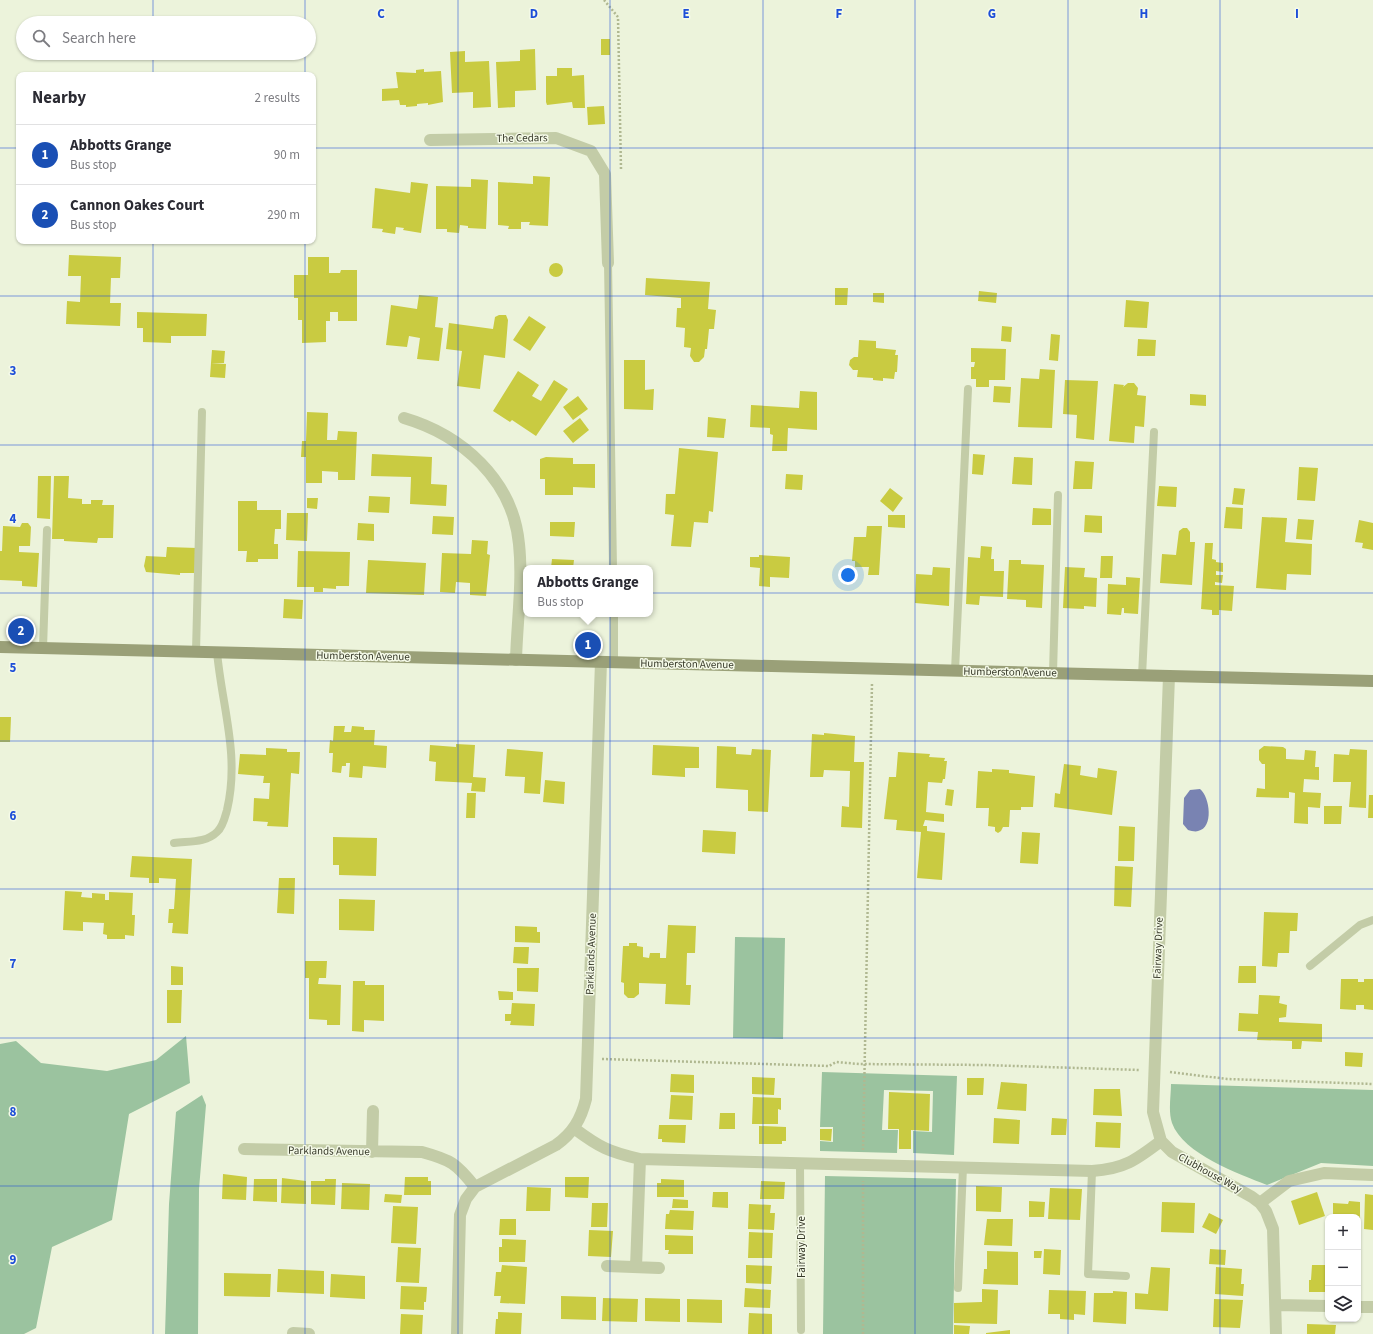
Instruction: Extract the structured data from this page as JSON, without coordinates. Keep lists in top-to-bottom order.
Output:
{
  "streets": {
    "main road": ["Humberston Avenue"],
    "street": [
      "The Cedars",
      "Fairway Drive",
      "Parklands Avenue",
      "Clubhouse Way"
    ]
  },
  "crossings": [
    ["Humberston Avenue", "Fairway Drive"],
    ["Humberston Avenue", "Parklands Avenue"],
    ["Fairway Drive", "Clubhouse Way"]
  ],
  "page": {
    "search": "Search here",
    "heading": ["Nearby", "2 results"],
    "list": [
      {
        "mark": "1",
        "name": "Abbotts Grange",
        "note": "Bus stop",
        "value": "90 m"
      },
      {
        "mark": "2",
        "name": "Cannon Oakes Court",
        "note": "Bus stop",
        "value": "290 m"
      }
    ],
    "popup": ["Abbotts Grange", "Bus stop"],
    "pins": ["2", "1"],
    "map_buttons": ["+", "−"]
  },
  "grid": {
    "columns": [
      "C",
      "D",
      "E",
      "F",
      "G",
      "H",
      "I"
    ],
    "rows": [
      "3",
      "4",
      "5",
      "6",
      "7",
      "8",
      "9"
    ]
  }
}
